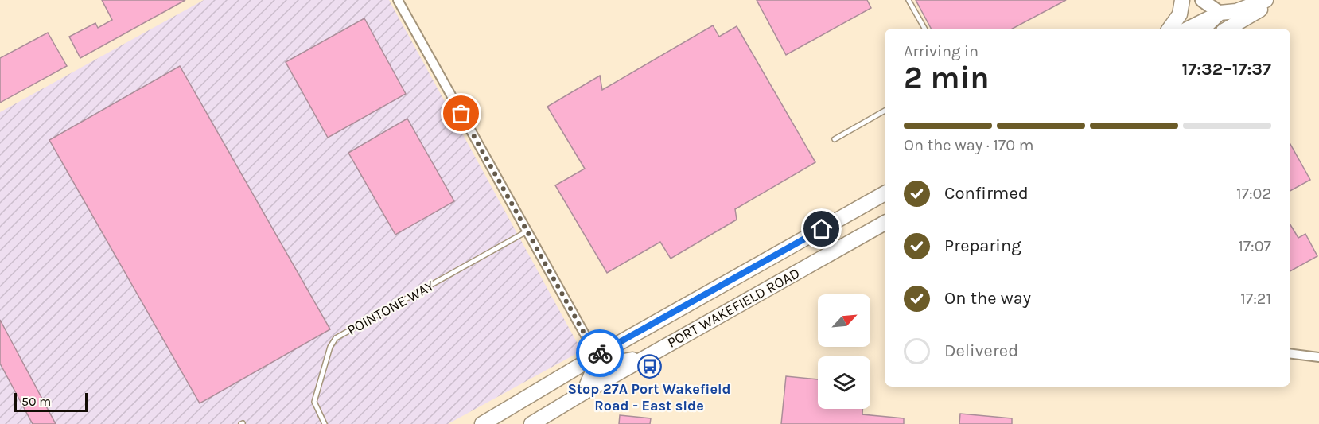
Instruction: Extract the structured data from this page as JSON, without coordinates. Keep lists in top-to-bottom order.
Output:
{
  "streets": {
    "highway": ["PORT WAKEFIELD ROAD"],
    "lane": ["POINTONE WAY"]
  },
  "places": {
    "bus stop": ["Stop 27A Port Wakefield Road - East side"]
  },
  "scale_bar": "50 m",
  "north": "top right",
  "page": {
    "heading": ["2 min", "Arriving in", "17:32–17:37"],
    "bar": "On the way · 170 m",
    "list": [
      ["Confirmed", "17:02"],
      ["Preparing", "17:07"],
      ["On the way", "17:21"],
      "Delivered"
    ],
    "scale": "50 m"
  }
}
